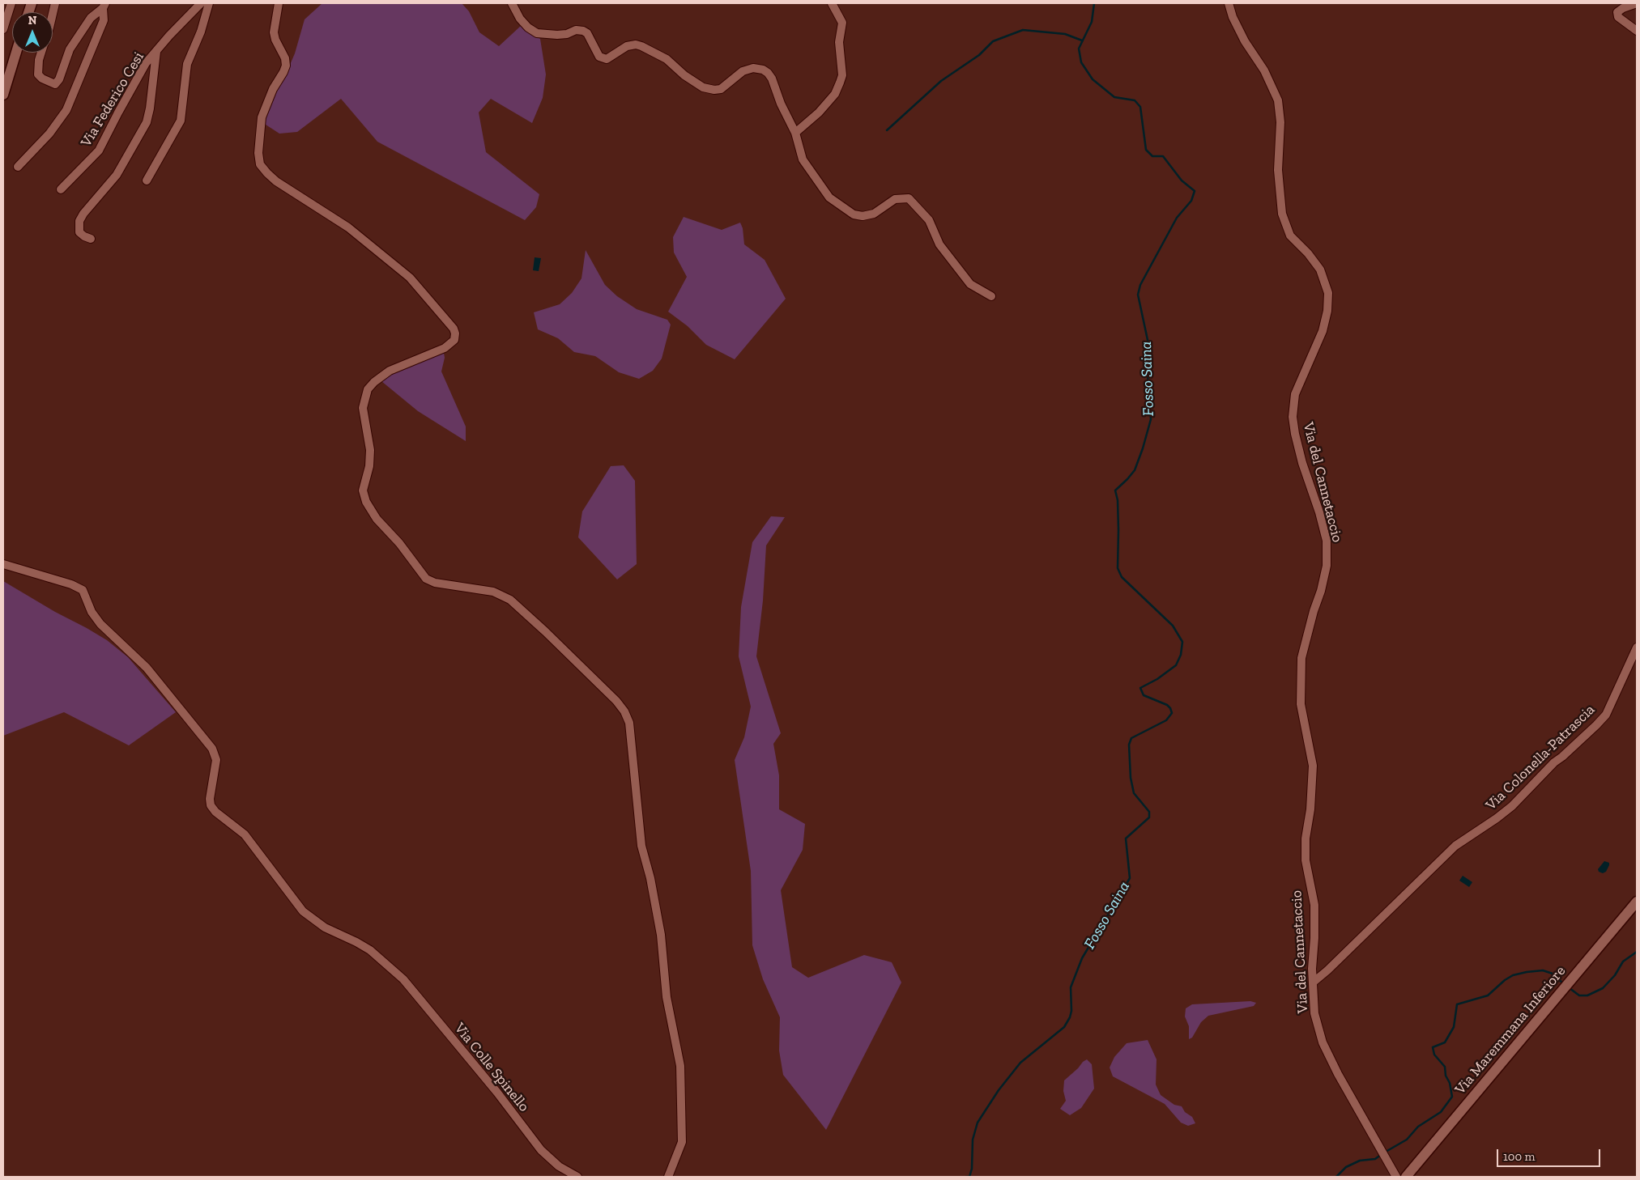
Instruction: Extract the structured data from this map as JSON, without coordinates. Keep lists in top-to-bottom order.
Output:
{
  "streets": {
    "main road": ["Via Maremmana Inferiore"],
    "street": [
      "Via Federico Cesi",
      "Via del Cannetaccio",
      "Via Colonella-Patrascia",
      "Via Colle Spinello"
    ]
  },
  "crossings": [
    ["Via del Cannetaccio", "Via Colonella-Patrascia"]
  ],
  "water": ["Fosso Saina"],
  "scale_bar": "100 m",
  "north": "top"
}
